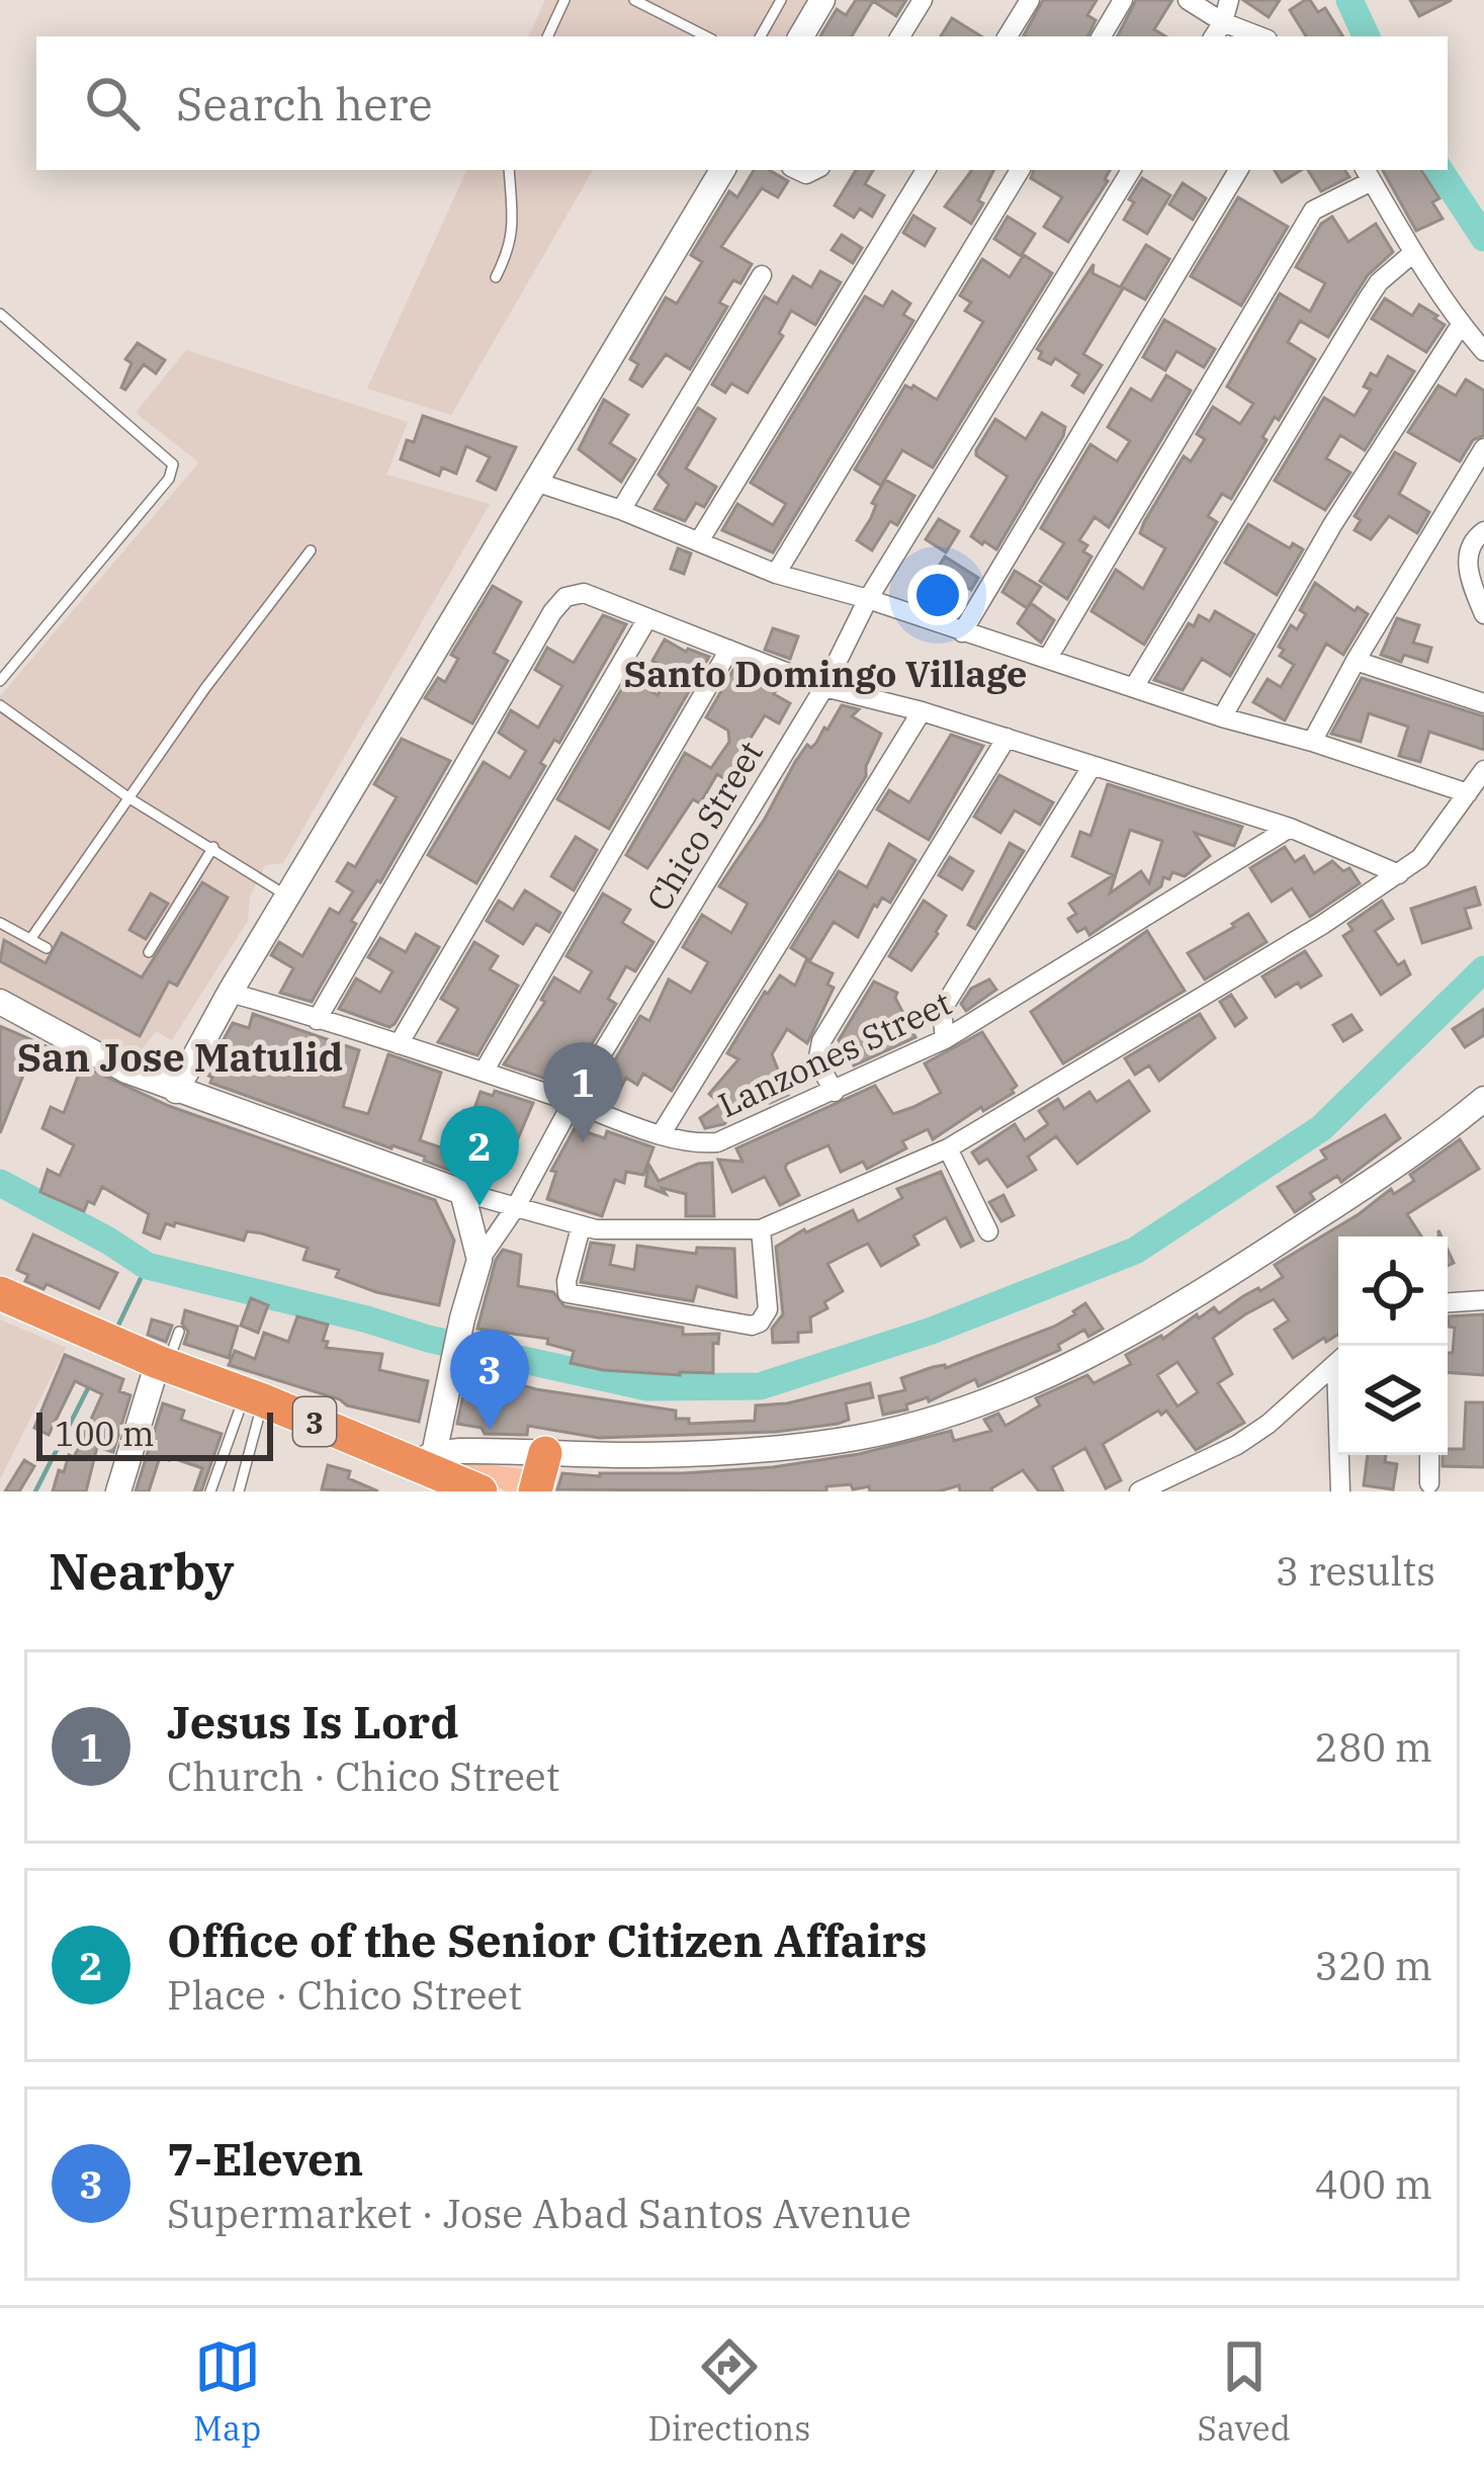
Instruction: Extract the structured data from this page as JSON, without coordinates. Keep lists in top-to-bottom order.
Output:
{
  "streets": {
    "highway": ["3"],
    "street": ["Chico Street", "Lanzones Street"]
  },
  "crossings": [
    ["Chico Street", "Lanzones Street"]
  ],
  "districts": ["Santo Domingo Village", "San Jose Matulid"],
  "scale_bar": "100 m",
  "page": {
    "search": "Search here",
    "pins": ["1", "2", "3"],
    "scale": "100 m",
    "heading": ["Nearby", "3 results"],
    "list": [
      {
        "mark": "1",
        "name": "Jesus Is Lord",
        "note": "Church · Chico Street",
        "value": "280 m"
      },
      {
        "mark": "2",
        "name": "Office of the Senior Citizen Affairs",
        "note": "Place · Chico Street",
        "value": "320 m"
      },
      {
        "mark": "3",
        "name": "7-Eleven",
        "note": "Supermarket · Jose Abad Santos Avenue",
        "value": "400 m"
      }
    ],
    "nav": ["Map", "Directions", "Saved"]
  }
}
